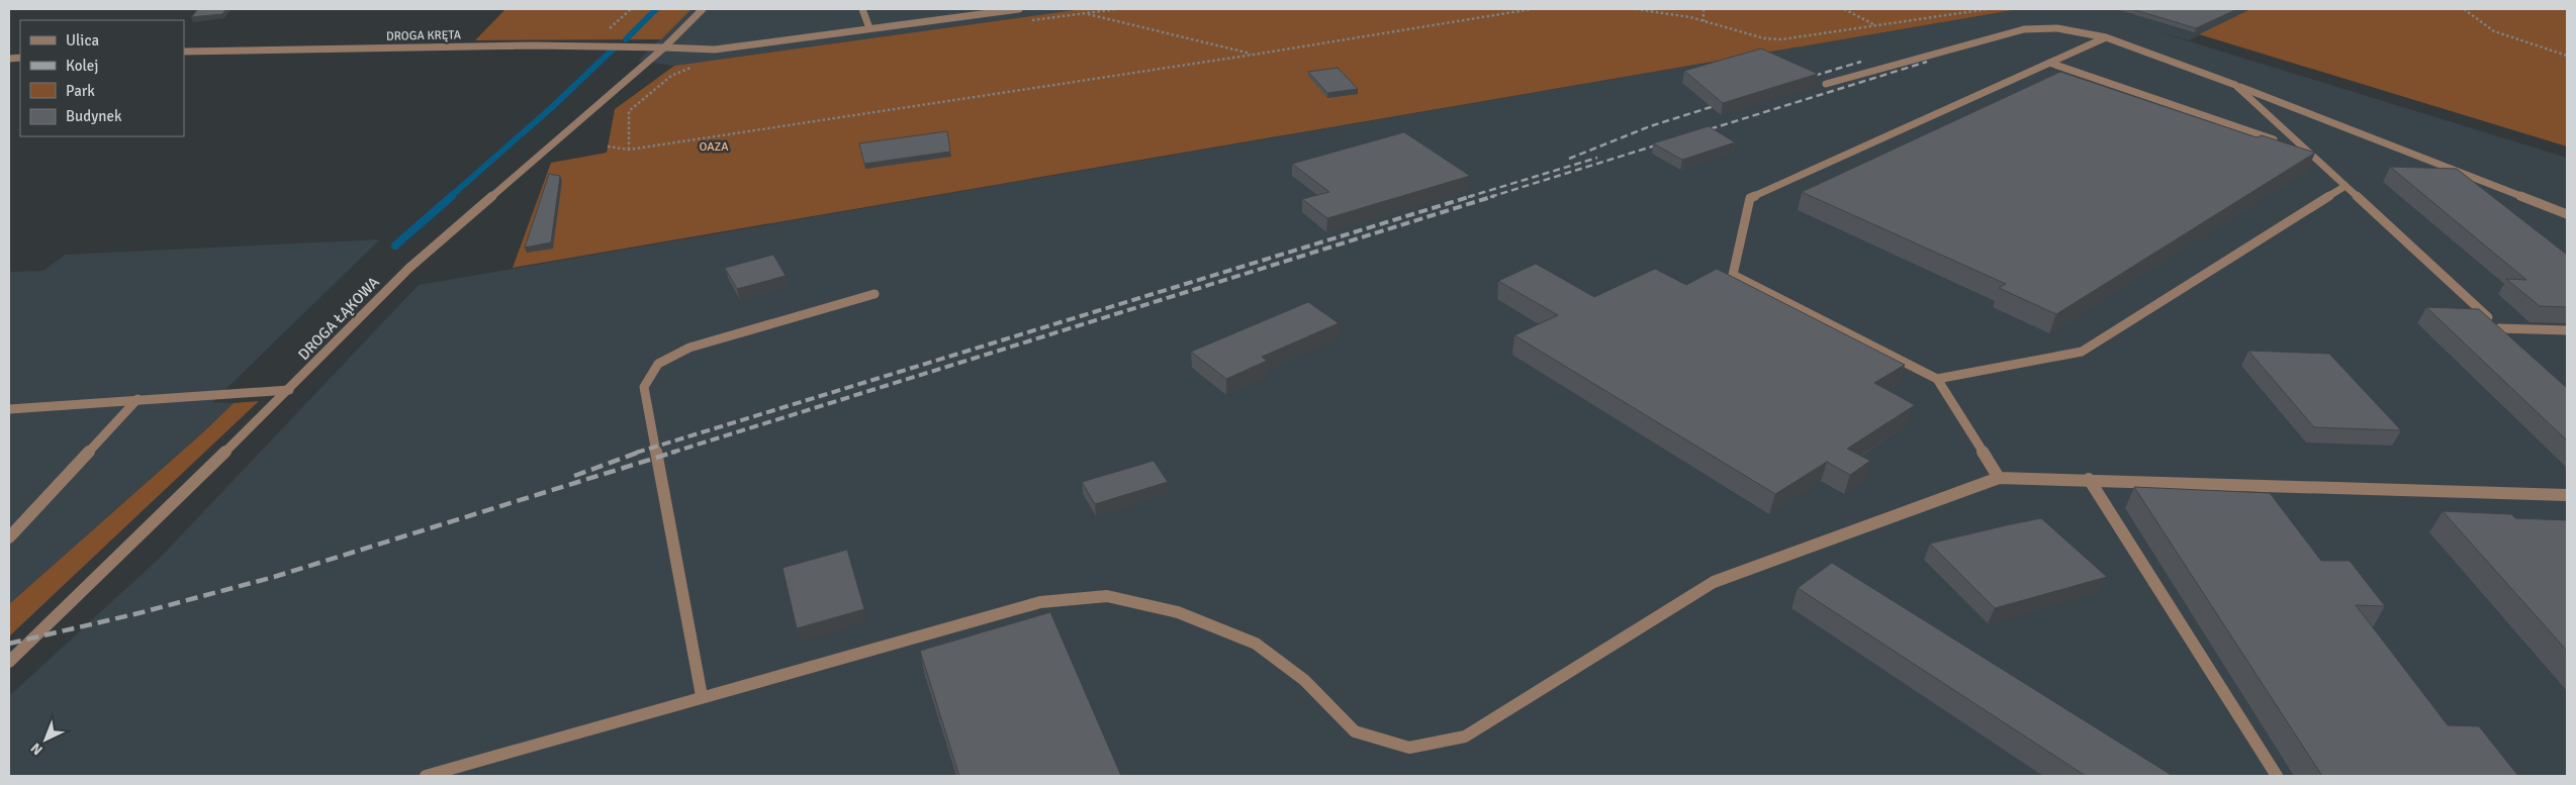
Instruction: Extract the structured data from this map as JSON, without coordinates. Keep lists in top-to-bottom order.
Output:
{
  "streets": {
    "street": ["DROGA KRĘTA", "DROGA ŁĄKOWA"]
  },
  "crossings": [
    ["DROGA KRĘTA", "DROGA ŁĄKOWA"]
  ],
  "parks": ["OAZA"],
  "legend": [
    "Ulica",
    "Kolej",
    "Park",
    "Budynek"
  ],
  "north": "bottom left"
}
